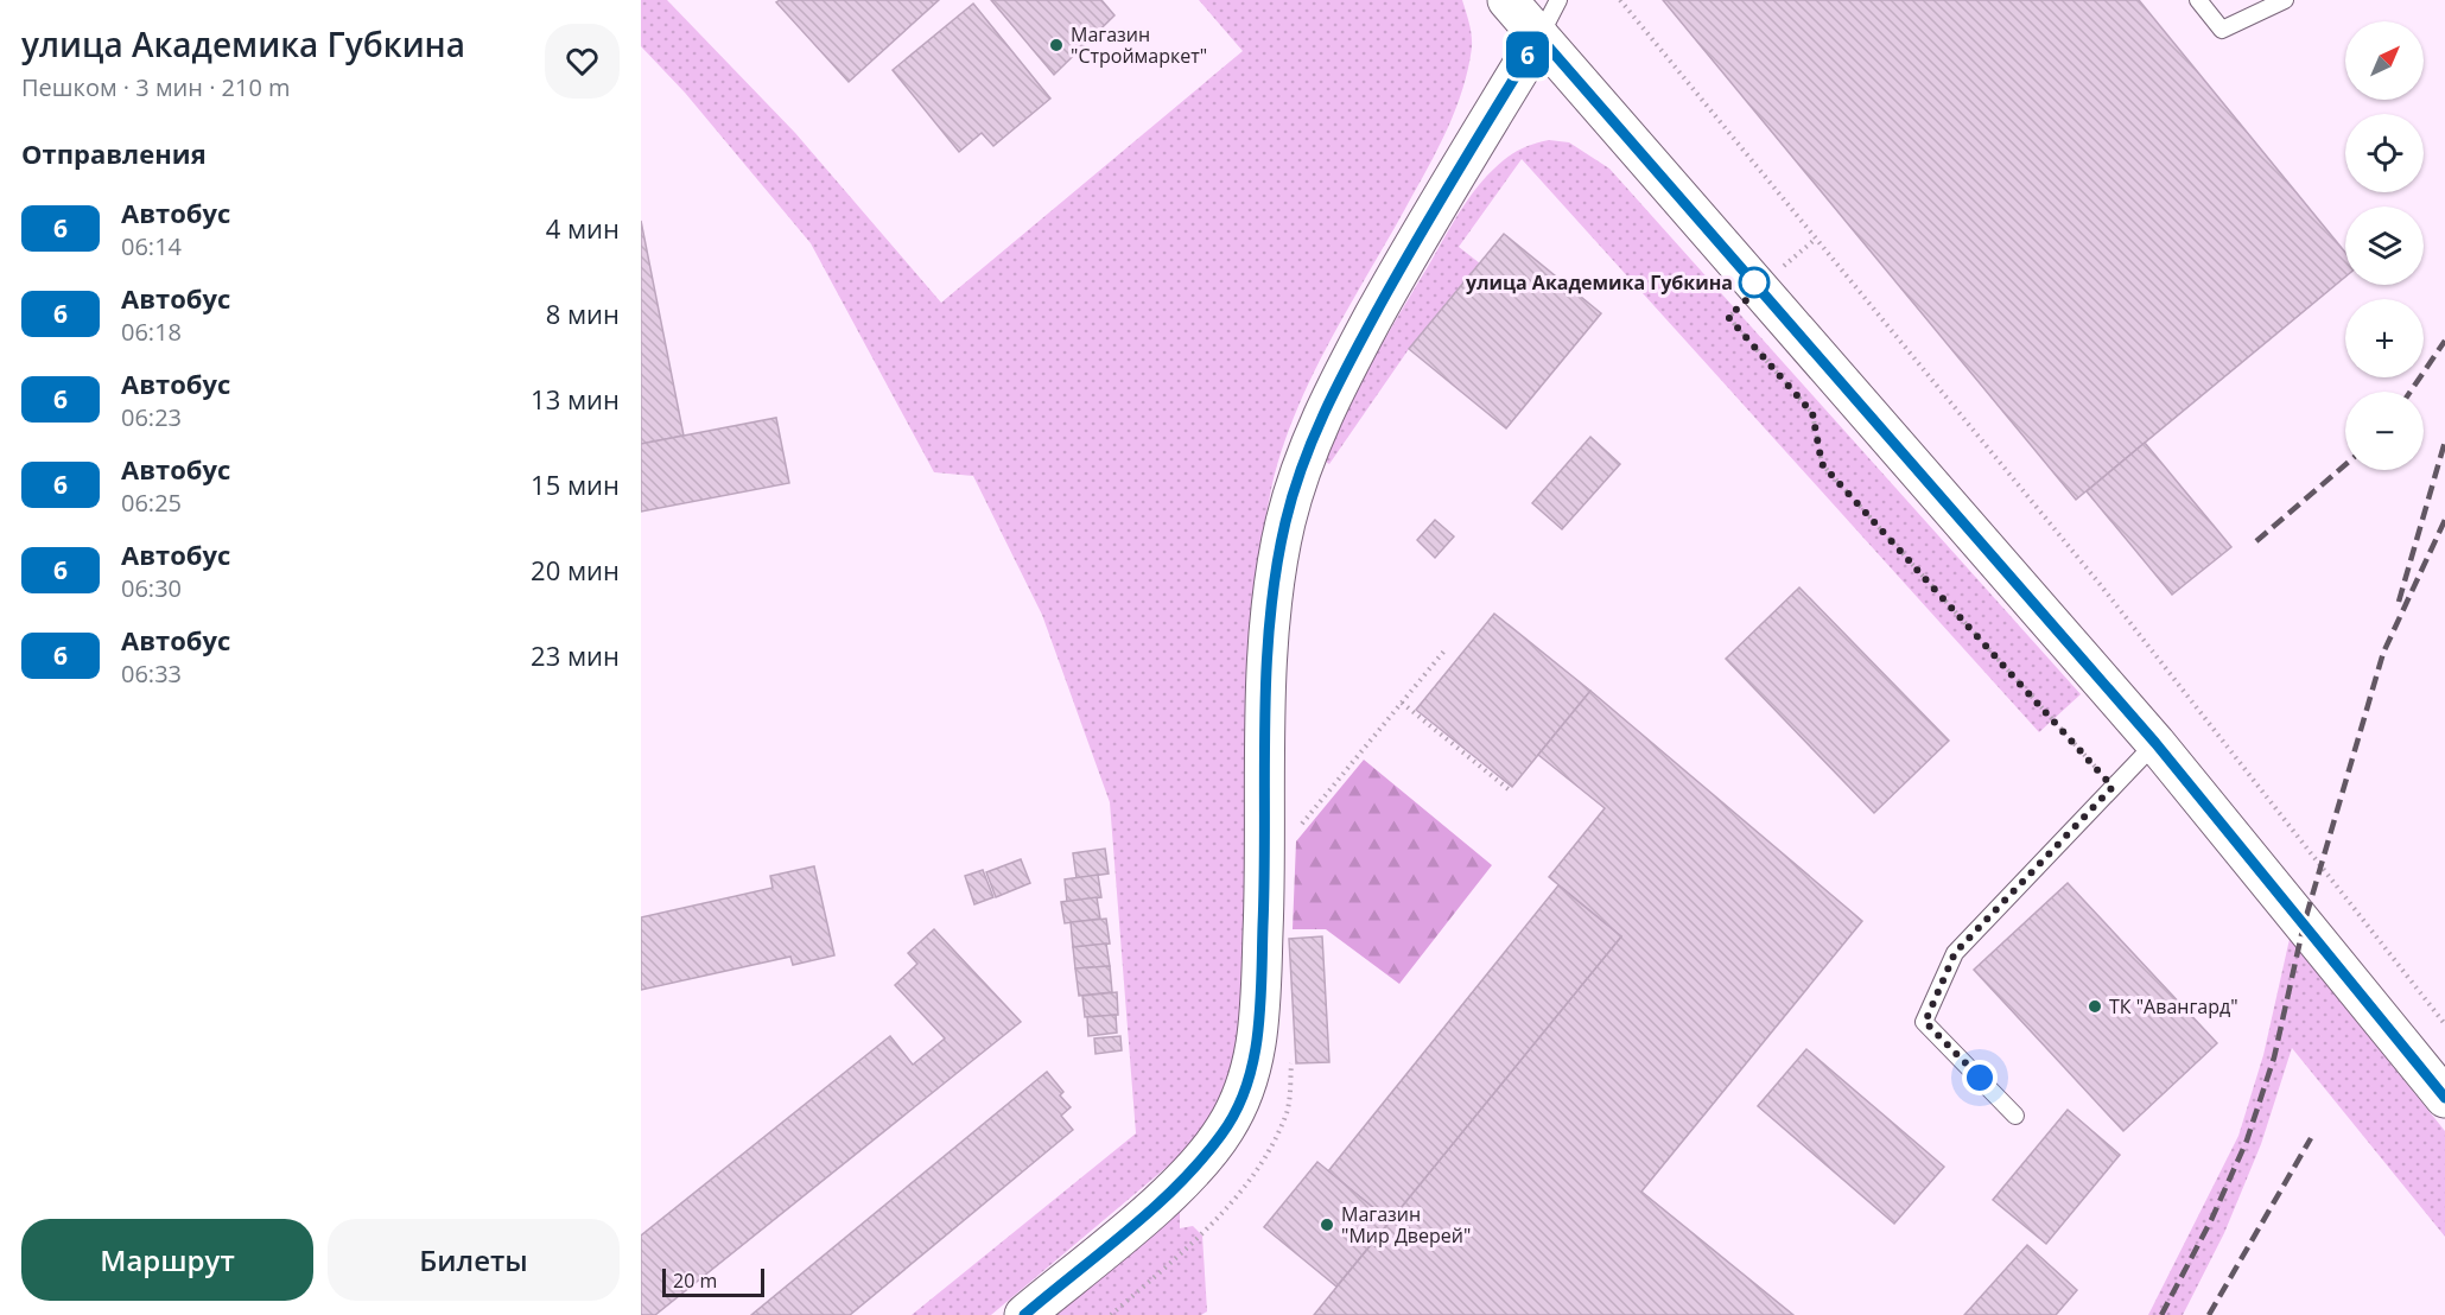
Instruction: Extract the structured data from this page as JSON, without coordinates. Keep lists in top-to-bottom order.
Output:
{
  "places": [
    "Магазин \"Строймаркет\"",
    "улица Академика Губкина",
    "ТК \"Авангард\"",
    "Магазин \"Мир Дверей\""
  ],
  "lines": ["bus line 6"],
  "scale_bar": "20 m",
  "north": "top right",
  "page": {
    "heading": [
      ["улица Академика Губкина", "Пешком · 3 мин · 210 m"],
      "Отправления"
    ],
    "on_map": "6",
    "map_buttons": ["+", "−"],
    "list": [
      {
        "mark": "6",
        "name": "Автобус",
        "note": "06:14",
        "value": "4 мин"
      },
      {
        "mark": "6",
        "name": "Автобус",
        "note": "06:18",
        "value": "8 мин"
      },
      {
        "mark": "6",
        "name": "Автобус",
        "note": "06:23",
        "value": "13 мин"
      },
      {
        "mark": "6",
        "name": "Автобус",
        "note": "06:25",
        "value": "15 мин"
      },
      {
        "mark": "6",
        "name": "Автобус",
        "note": "06:30",
        "value": "20 мин"
      },
      {
        "mark": "6",
        "name": "Автобус",
        "note": "06:33",
        "value": "23 мин"
      }
    ],
    "buttons": ["Маршрут", "Билеты"],
    "scale": "20 m"
  }
}
